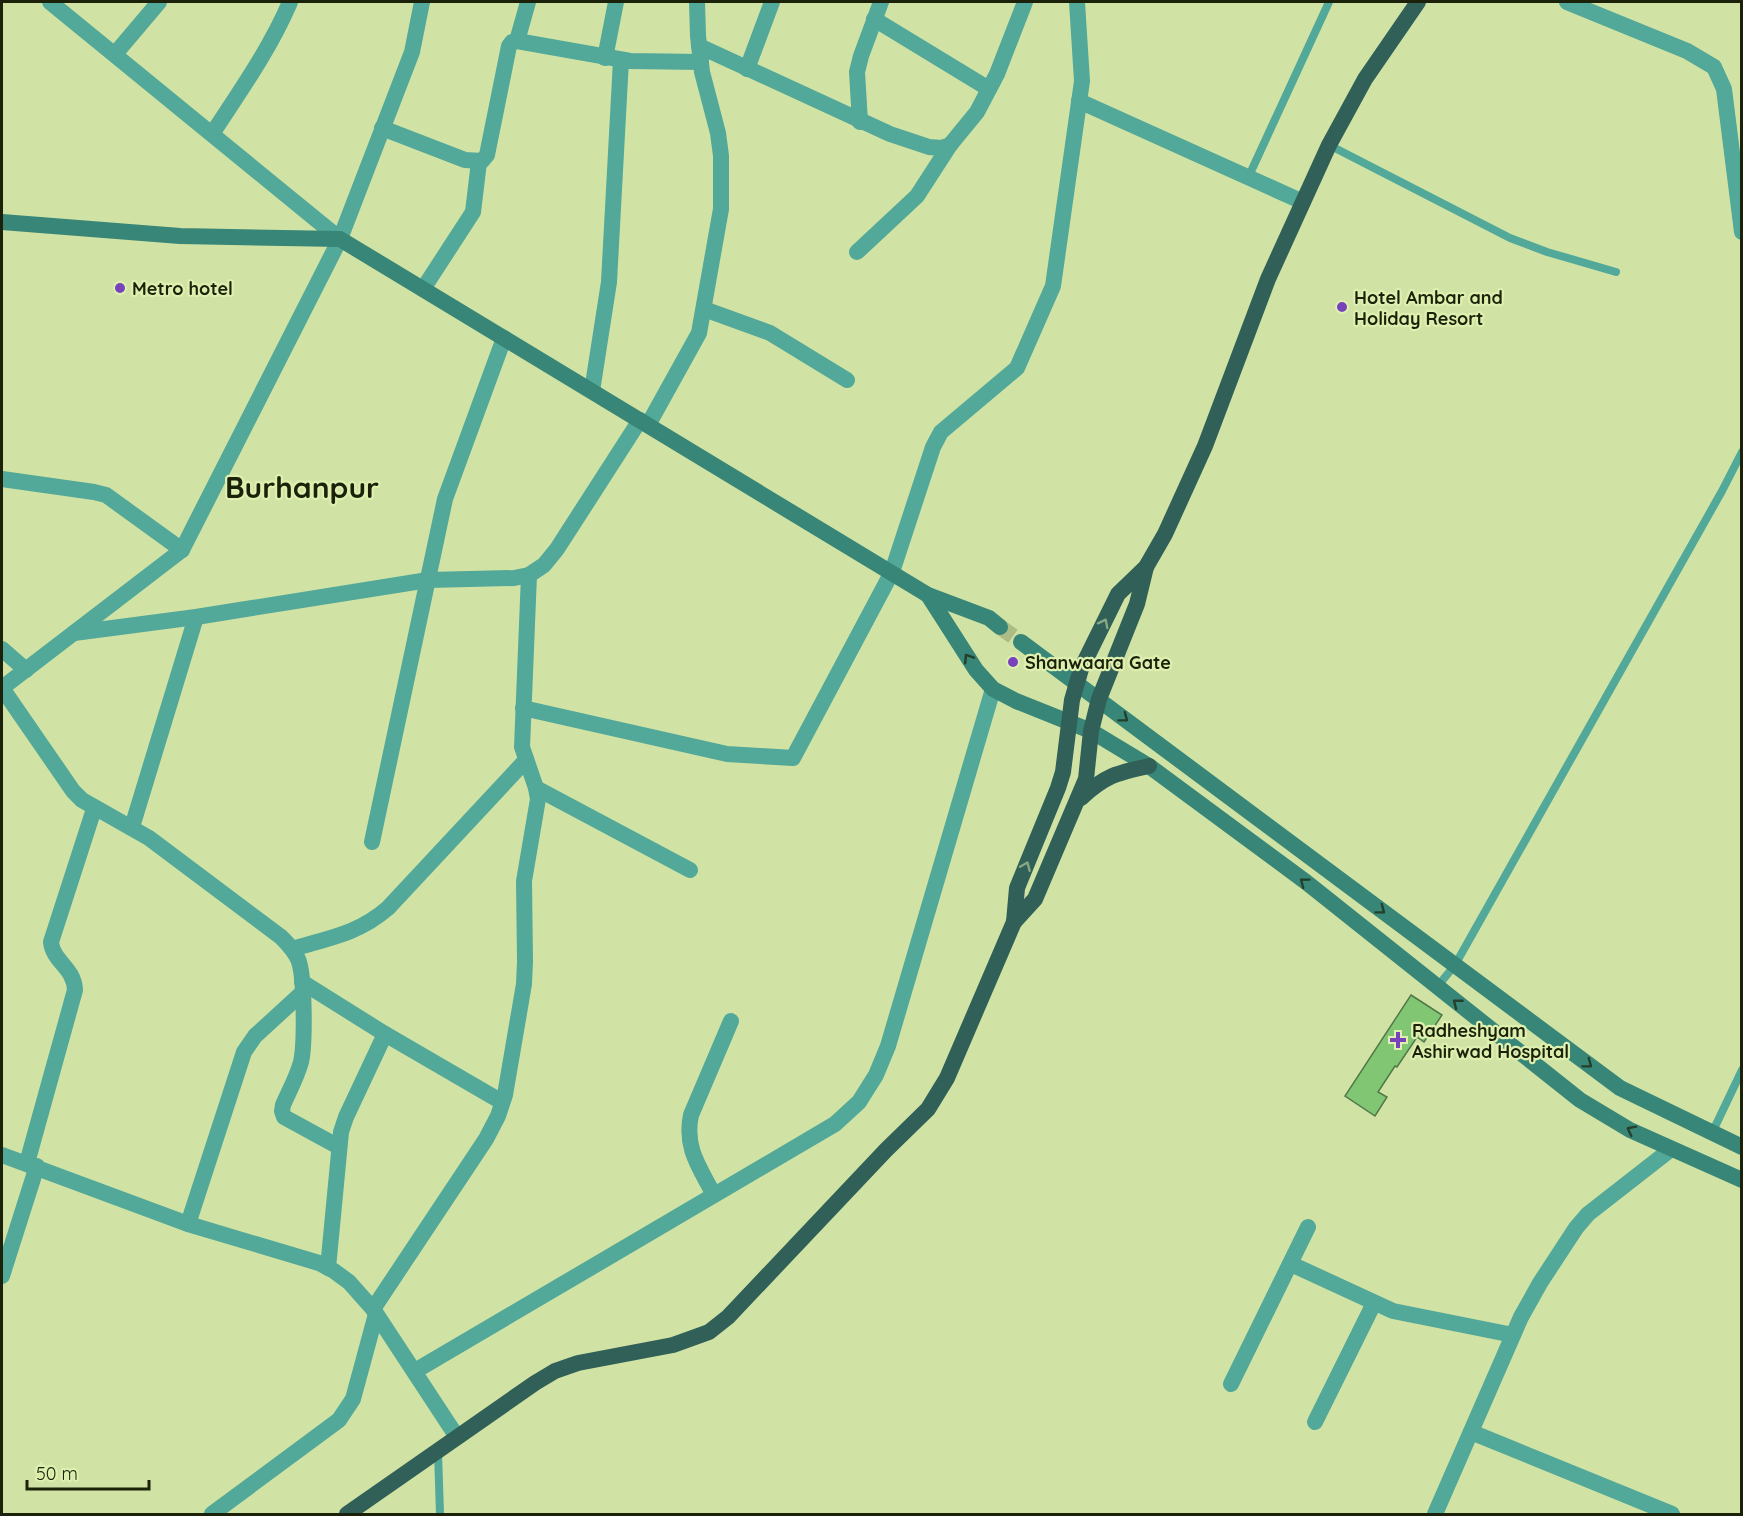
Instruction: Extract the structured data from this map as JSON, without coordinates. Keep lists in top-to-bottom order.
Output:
{
  "districts": ["Burhanpur"],
  "places": {
    "other": ["Metro hotel", "Hotel Ambar and Holiday Resort", "Shanwaara Gate"],
    "health": ["Radheshyam Ashirwad Hospital"]
  },
  "scale_bar": "50 m"
}
